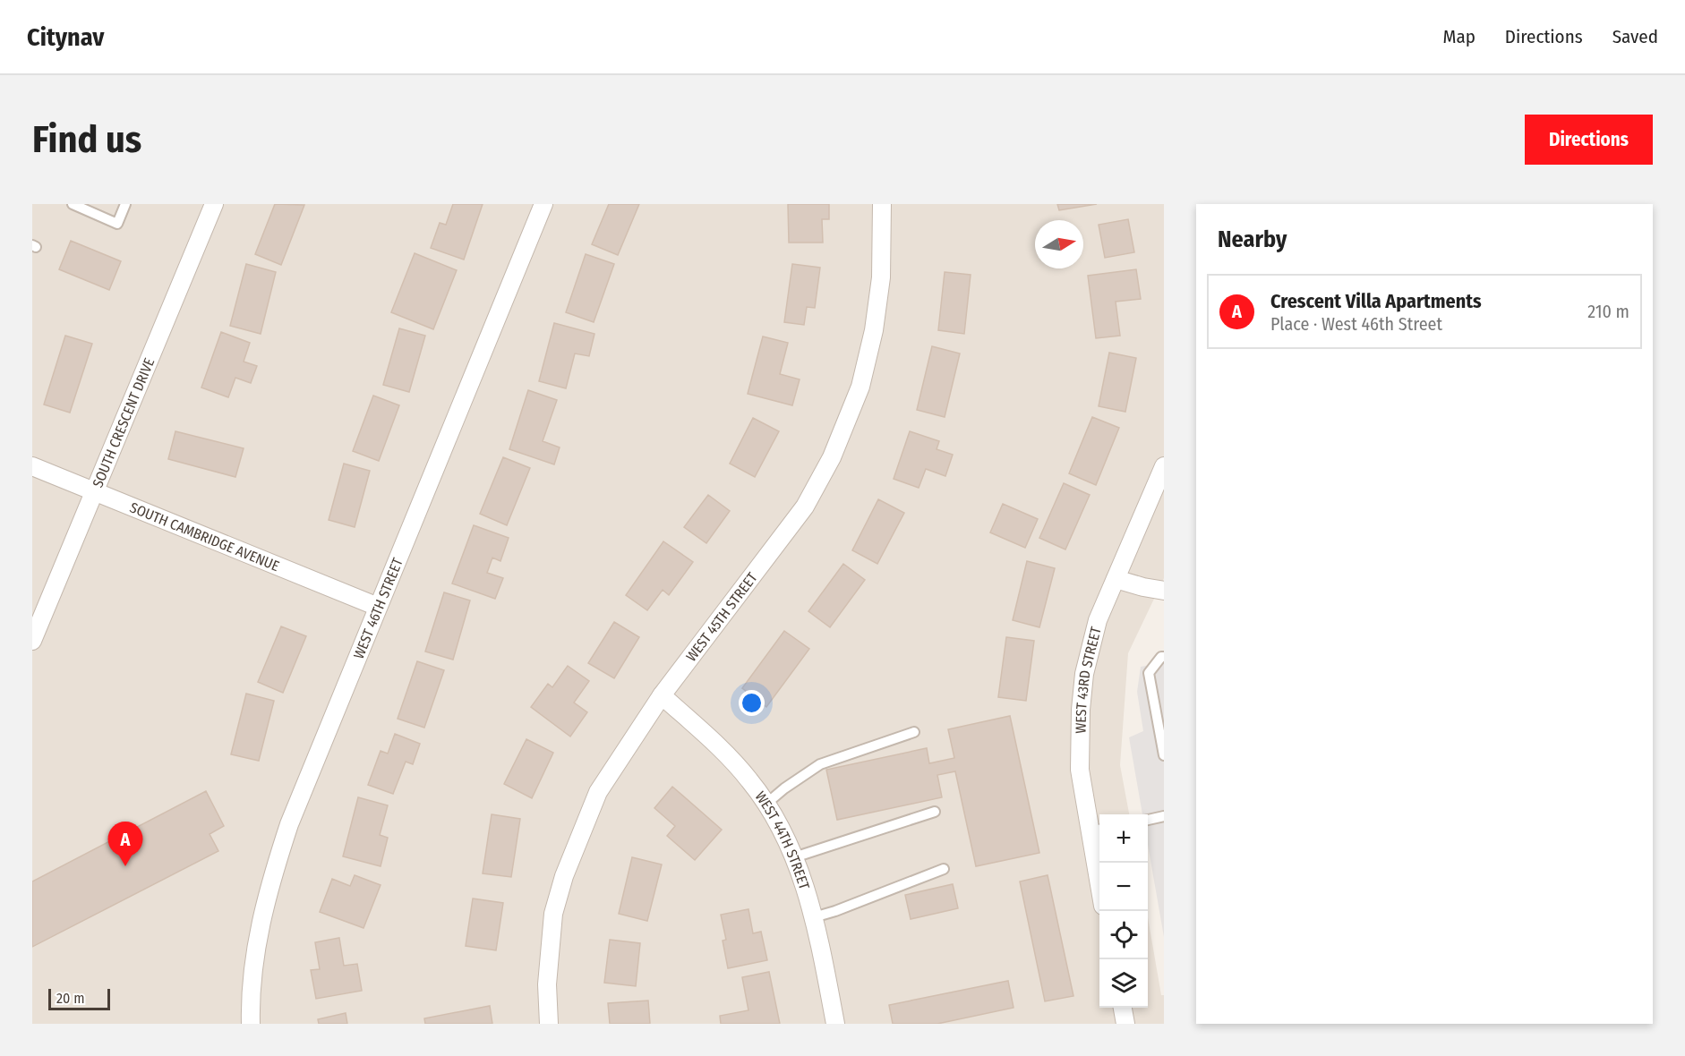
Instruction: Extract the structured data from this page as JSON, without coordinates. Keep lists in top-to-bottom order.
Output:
{
  "streets": {
    "street": [
      "SOUTH CRESCENT DRIVE",
      "SOUTH CAMBRIDGE AVENUE",
      "WEST 46TH STREET",
      "WEST 45TH STREET",
      "WEST 43RD STREET",
      "WEST 44TH STREET"
    ]
  },
  "crossings": [
    ["SOUTH CRESCENT DRIVE", "SOUTH CAMBRIDGE AVENUE"],
    ["SOUTH CAMBRIDGE AVENUE", "WEST 46TH STREET"],
    ["WEST 45TH STREET", "WEST 44TH STREET"]
  ],
  "scale_bar": "20 m",
  "north": "right",
  "page": {
    "header": "Citynav",
    "nav": ["Map", "Directions", "Saved"],
    "buttons": "Directions",
    "title": "Find us",
    "heading": "Nearby",
    "list": [
      {
        "mark": "A",
        "name": "Crescent Villa Apartments",
        "note": "Place · West 46th Street",
        "value": "210 m"
      }
    ],
    "map_buttons": ["+", "−"],
    "pins": "A",
    "scale": "20 m"
  }
}
